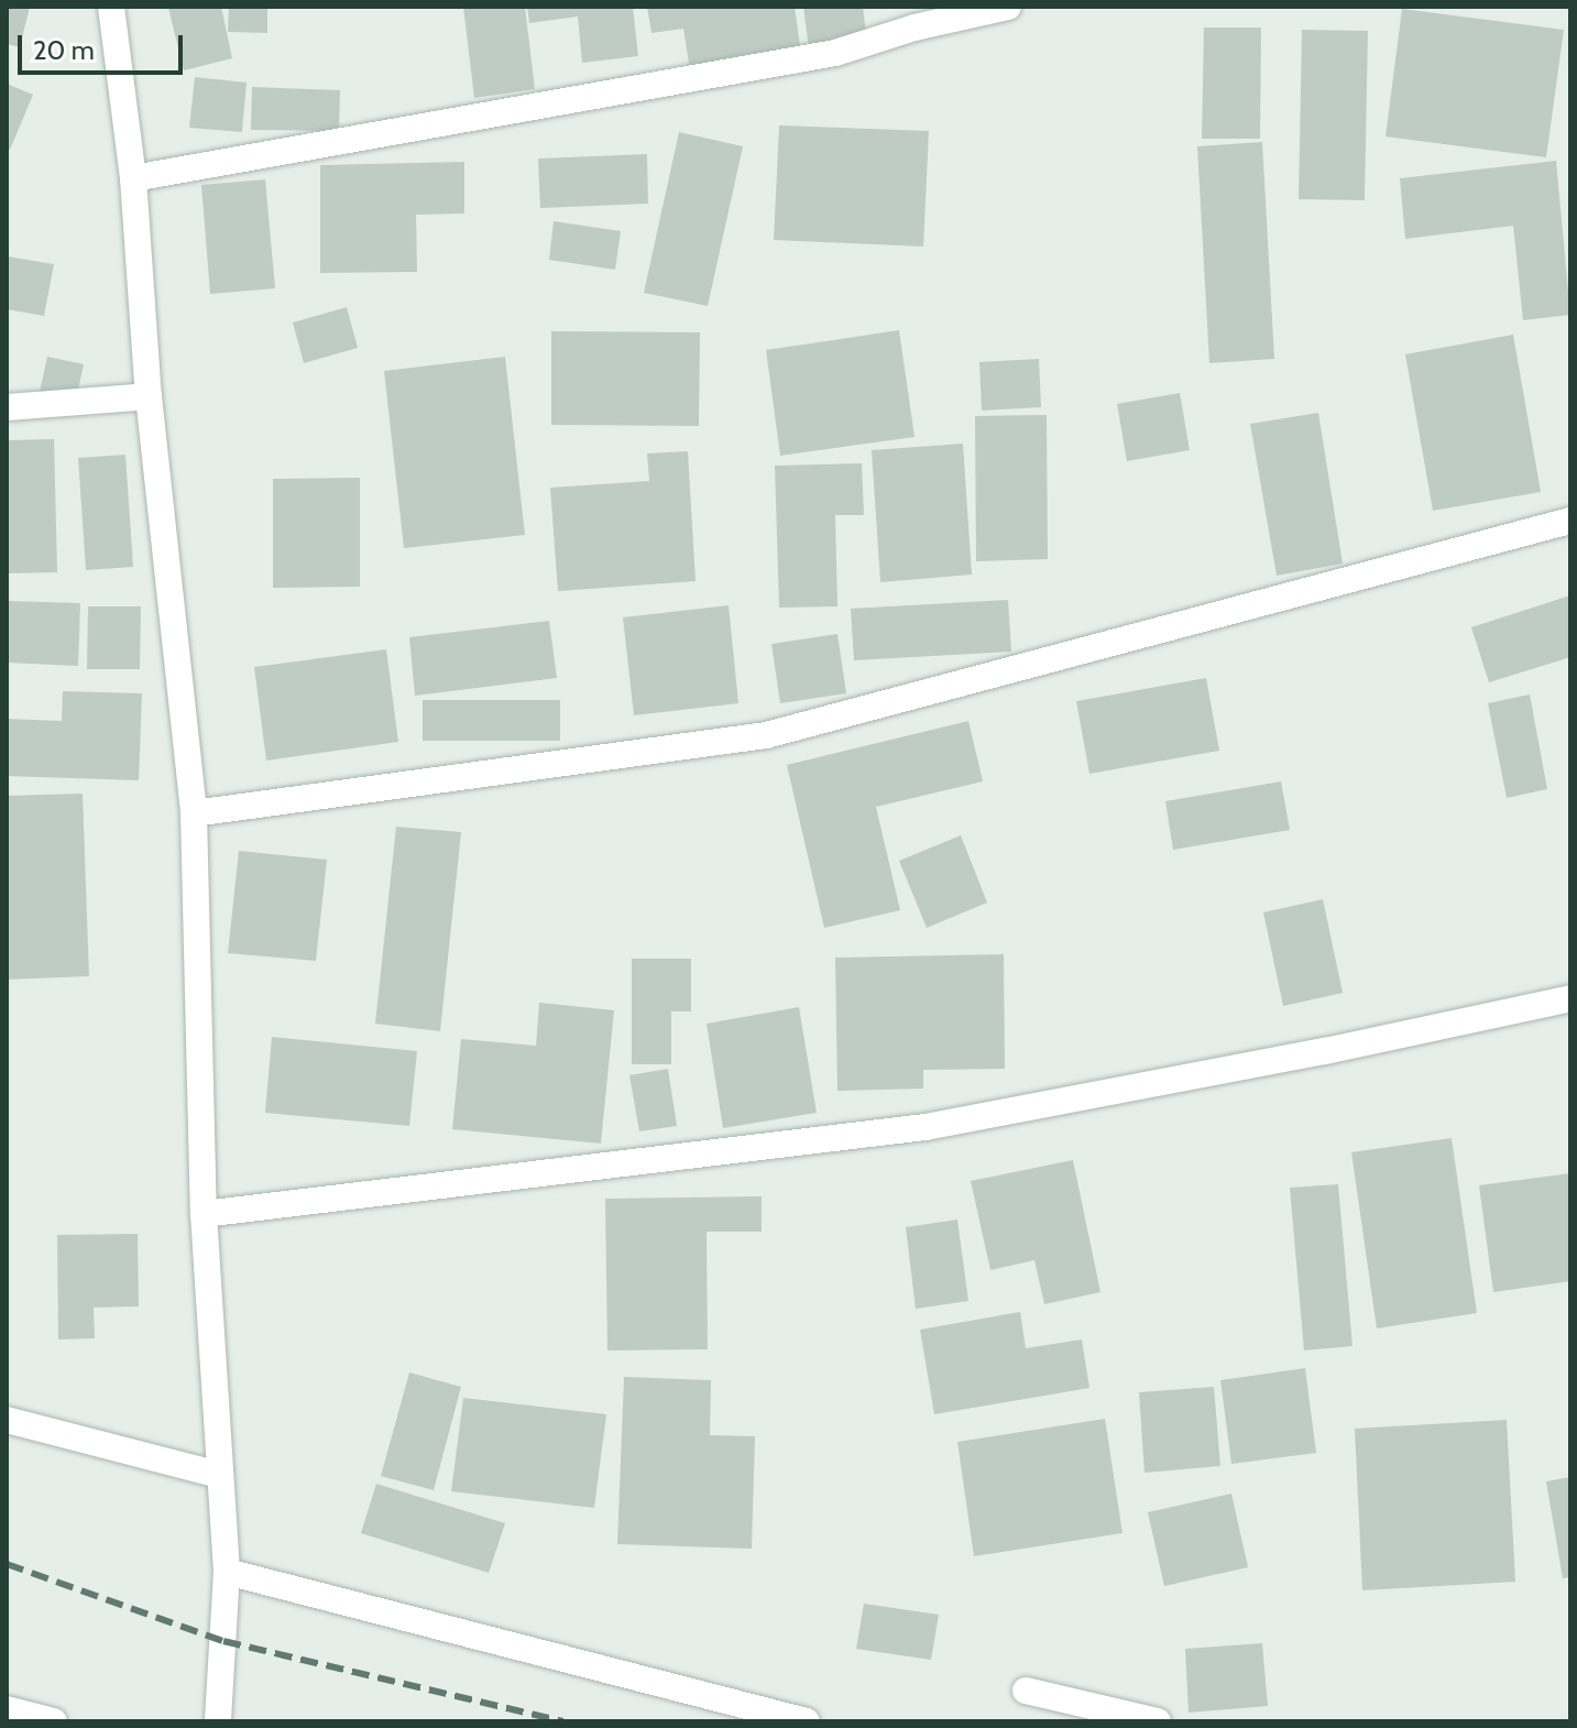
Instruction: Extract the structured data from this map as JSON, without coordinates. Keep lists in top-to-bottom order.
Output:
{
  "scale_bar": "20 m"
}
